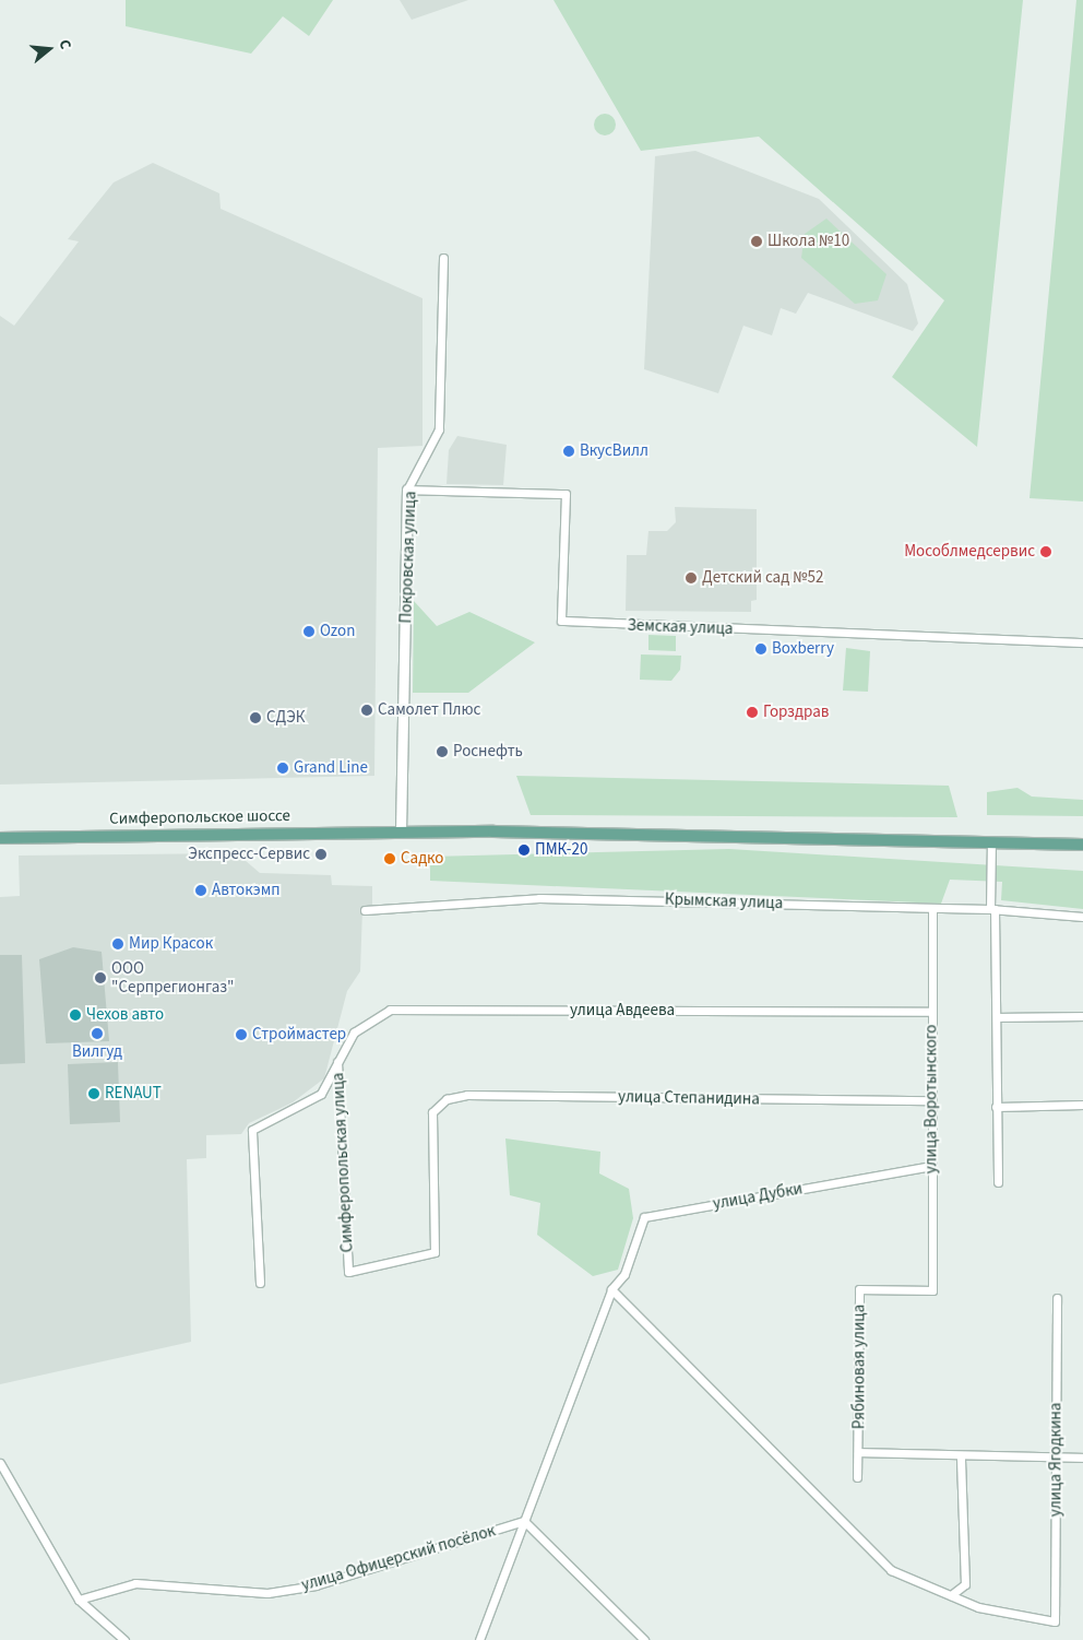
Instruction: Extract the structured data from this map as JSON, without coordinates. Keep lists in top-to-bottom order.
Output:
{
  "streets": {
    "main road": ["Симферопольское шоссе"],
    "street": [
      "Покровская улица",
      "Земская улица",
      "Крымская улица",
      "улица Авдеева",
      "улица Степанидина",
      "улица Воротынского",
      "Симферопольская улица",
      "улица Дубки",
      "Рябиновая улица",
      "улица Ягодкина",
      "улица Офицерский посёлок"
    ]
  },
  "crossings": [
    ["Покровская улица", "Земская улица"],
    ["Покровская улица", "Симферопольское шоссе"],
    ["Крымская улица", "улица Воротынского"],
    ["улица Авдеева", "улица Воротынского"],
    ["улица Авдеева", "Симферопольская улица"],
    ["улица Степанидина", "улица Воротынского"],
    ["улица Степанидина", "Симферопольская улица"],
    ["улица Воротынского", "улица Дубки"],
    ["улица Воротынского", "Рябиновая улица"],
    ["улица Дубки", "улица Офицерский посёлок"],
    ["Рябиновая улица", "улица Ягодкина"]
  ],
  "places": [
    "Школа №10",
    "ВкусВилл",
    "Мособлмедсервис",
    "Детский сад №52",
    "Ozon",
    "Boxberry",
    "Самолет Плюс",
    "Горздрав",
    "СДЭК",
    "Роснефть",
    "Grand Line",
    "ПМК-20",
    "Экспресс-Сервис",
    "Садко",
    "Автокэмп",
    "Мир Красок",
    "ООО \"Серпрегионгаз\"",
    "Чехов авто",
    "Вилгуд",
    "Строймастер",
    "RENAUT"
  ],
  "north": "right"
}
